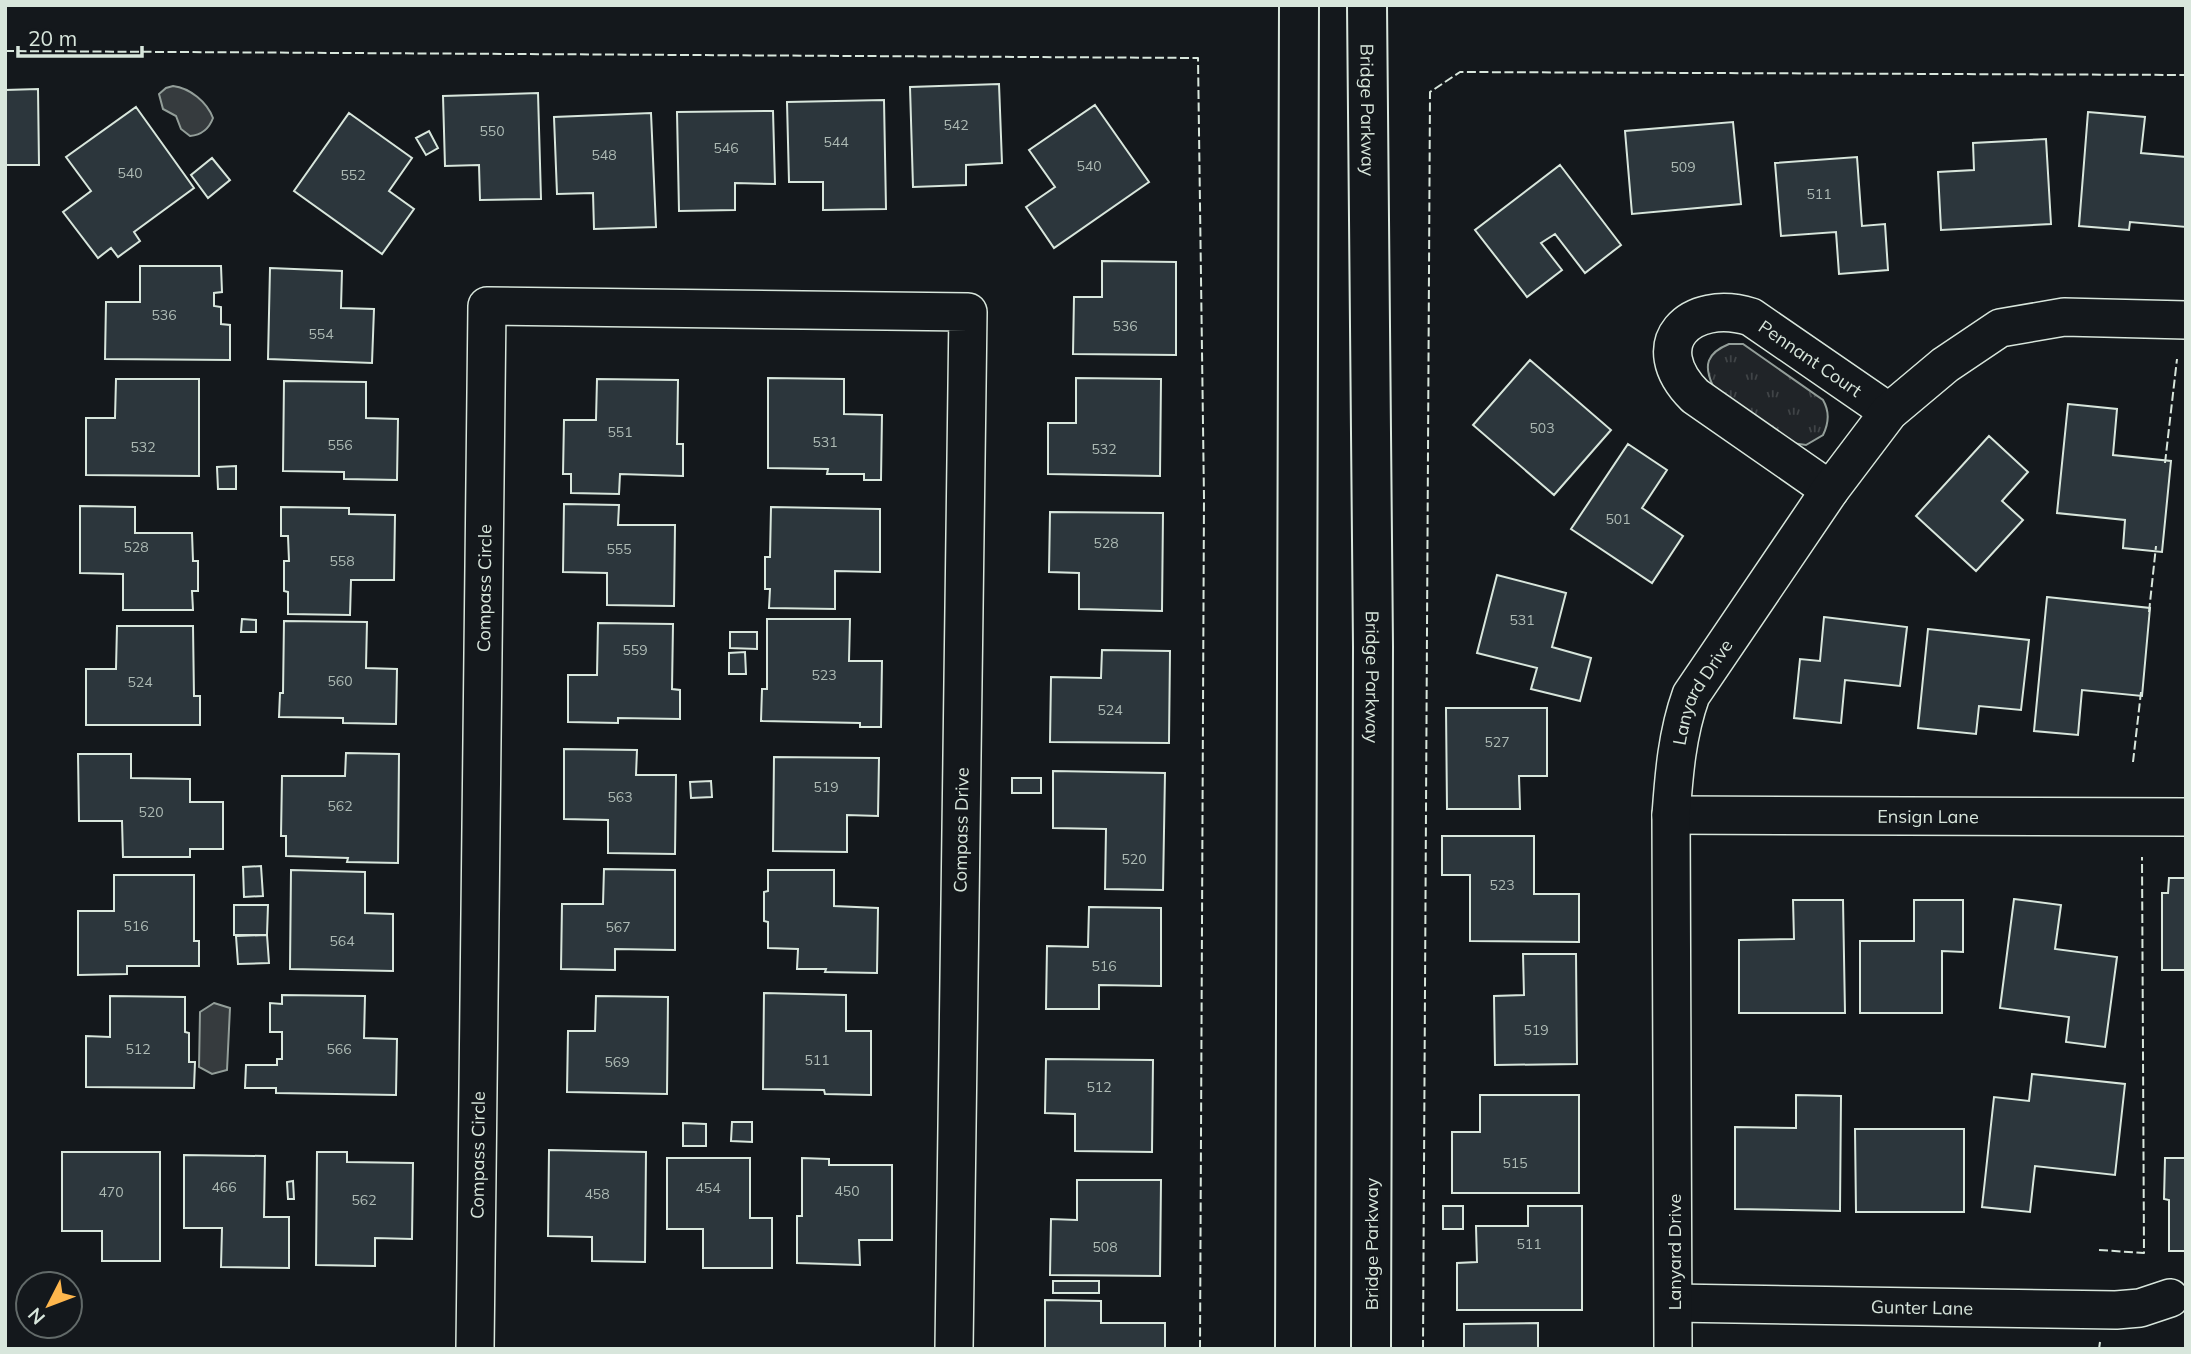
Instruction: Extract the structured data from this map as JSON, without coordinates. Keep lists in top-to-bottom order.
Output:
{
  "streets": {
    "street": [
      "Bridge Parkway",
      "Pennant Court",
      "Compass Circle",
      "Lanyard Drive",
      "Ensign Lane",
      "Compass Drive",
      "Gunter Lane"
    ]
  },
  "crossings": [
    ["Pennant Court", "Lanyard Drive"],
    ["Compass Circle", "Compass Drive"],
    ["Lanyard Drive", "Ensign Lane"],
    ["Lanyard Drive", "Gunter Lane"]
  ],
  "house_numbers": [
    "542",
    "550",
    "544",
    "546",
    "548",
    "540",
    "509",
    "540",
    "552",
    "511",
    "536",
    "536",
    "554",
    "503",
    "551",
    "531",
    "556",
    "532",
    "532",
    "501",
    "528",
    "528",
    "555",
    "558",
    "531",
    "559",
    "523",
    "560",
    "524",
    "524",
    "527",
    "519",
    "563",
    "562",
    "520",
    "520",
    "523",
    "516",
    "567",
    "564",
    "516",
    "519",
    "512",
    "566",
    "511",
    "569",
    "512",
    "515",
    "466",
    "454",
    "450",
    "470",
    "458",
    "562",
    "511",
    "508"
  ],
  "scale_bar": "20 m",
  "north": "bottom left"
}
